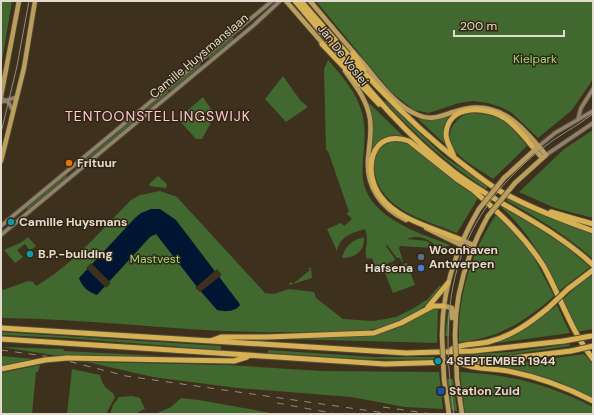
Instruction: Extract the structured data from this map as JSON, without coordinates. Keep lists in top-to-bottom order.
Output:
{
  "streets": {
    "main road": ["Jan De Voslei"],
    "street": ["Camille Huysmanslaan"]
  },
  "districts": ["TENTOONSTELLINGSWIJK"],
  "parks": ["Kielpark", "Mastvest"],
  "places": {
    "other": [
      "Frituur",
      "Camille Huysmans",
      "B.P.-building",
      "Woonhaven Antwerpen",
      "Hafsena",
      "4 SEPTEMBER 1944"
    ],
    "transit": ["Station Zuid"]
  },
  "scale_bar": "200 m"
}
